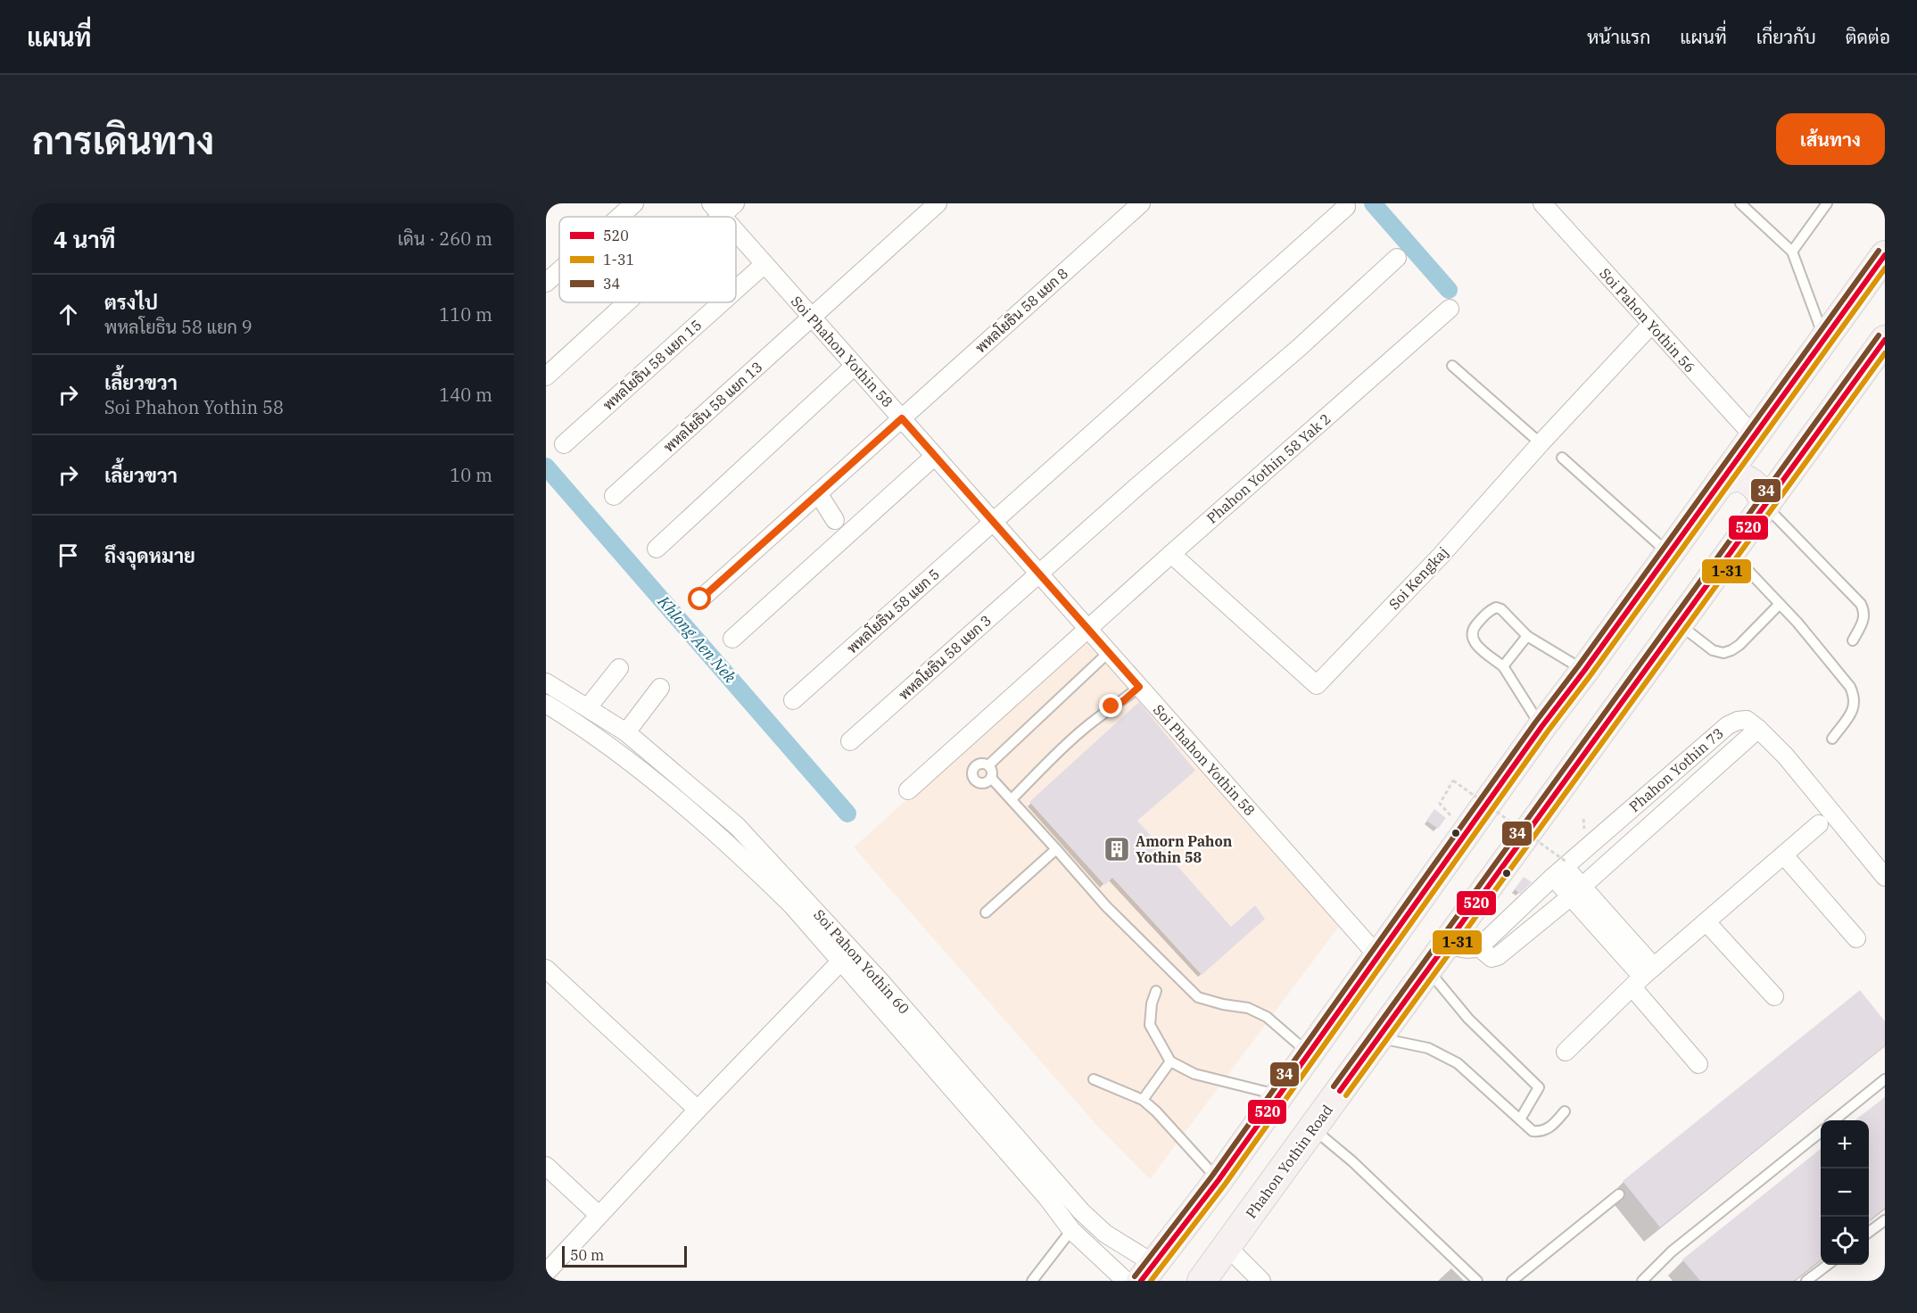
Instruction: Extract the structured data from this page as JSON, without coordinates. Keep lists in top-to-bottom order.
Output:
{
  "streets": {
    "main road": ["Phahon Yothin Road"],
    "street": [
      "พหลโยธิน 58 แยก 8",
      "Soi Pahon Yothin 56",
      "Soi Phahon Yothin 58",
      "พหลโยธิน 58 แยก 15",
      "พหลโยธิน 58 แยก 13",
      "Phahon Yothin 58 Yak 2",
      "Soi Kengkaj",
      "พหลโยธิน 58 แยก 5",
      "พหลโยธิน 58 แยก 3",
      "Phahon Yothin 73",
      "Soi Pahon Yothin 60"
    ]
  },
  "crossings": [
    ["พหลโยธิน 58 แยก 8", "Soi Phahon Yothin 58"],
    ["Soi Pahon Yothin 56", "Soi Kengkaj"],
    ["Soi Phahon Yothin 58", "พหลโยธิน 58 แยก 15"],
    ["Soi Phahon Yothin 58", "พหลโยธิน 58 แยก 13"],
    ["Soi Phahon Yothin 58", "Phahon Yothin 58 Yak 2"],
    ["Soi Phahon Yothin 58", "พหลโยธิน 58 แยก 5"],
    ["Soi Phahon Yothin 58", "พหลโยธิน 58 แยก 3"],
    ["Phahon Yothin 58 Yak 2", "Soi Kengkaj"]
  ],
  "water": ["Khlong Aen Nek"],
  "places": {
    "building": ["Amorn Pahon Yothin 58"]
  },
  "lines": ["transit line 34", "transit line 520", "transit line 1-31"],
  "legend": ["520", "1-31", "34"],
  "scale_bar": "50 m",
  "page": {
    "header": "แผนที่",
    "nav": [
      "หน้าแรก",
      "แผนที่",
      "เกี่ยวกับ",
      "ติดต่อ"
    ],
    "buttons": "เส้นทาง",
    "title": "การเดินทาง",
    "heading": ["4 นาที", "เดิน · 260 m"],
    "list": [
      ["ตรงไป", "พหลโยธิน 58 แยก 9", "110 m"],
      ["เลี้ยวขวา", "Soi Phahon Yothin 58", "140 m"],
      ["เลี้ยวขวา", "10 m"],
      "ถึงจุดหมาย"
    ],
    "map_buttons": ["+", "−"],
    "scale": "50 m"
  }
}
